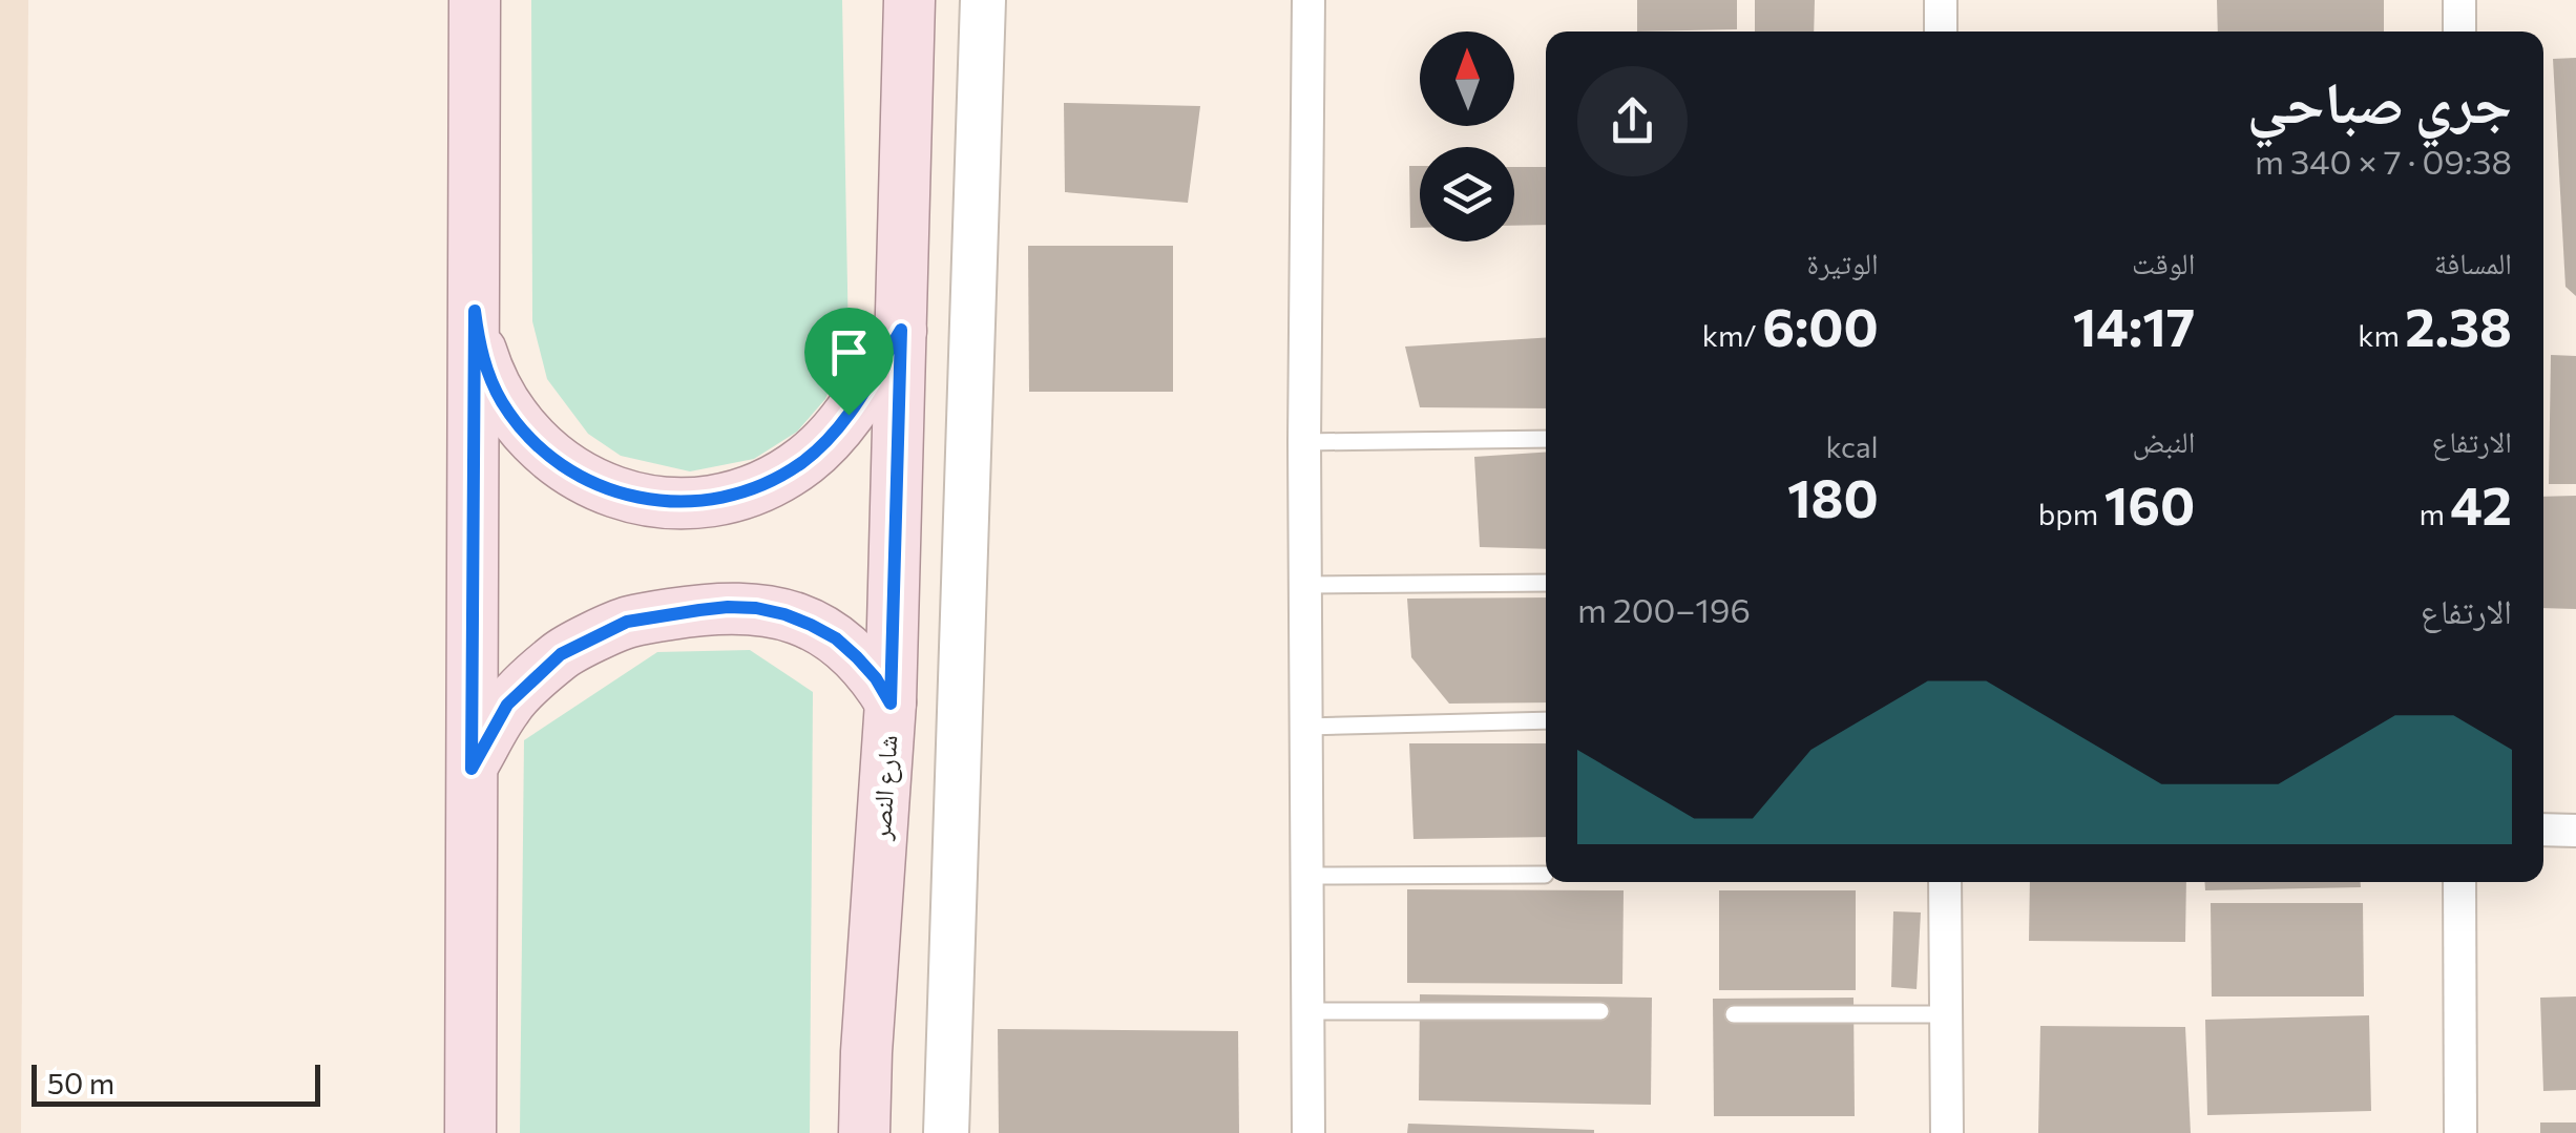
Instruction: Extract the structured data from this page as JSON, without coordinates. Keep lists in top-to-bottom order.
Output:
{
  "streets": {
    "main road": ["شارع النصر"]
  },
  "scale_bar": "50 m",
  "north": "top",
  "page": {
    "heading": ["جري صباحي", "09:38 · 7 × 340 m"],
    "stats": [
      ["المسافة", "2.38 km"],
      ["الوقت", "14:17"],
      ["الوتيرة", "6:00 /km"],
      ["الارتفاع", "42 m"],
      ["النبض", "160 bpm"],
      ["kcal", "180"]
    ],
    "chart": ["الارتفاع", "196–200 m"],
    "scale": "50 m"
  }
}
